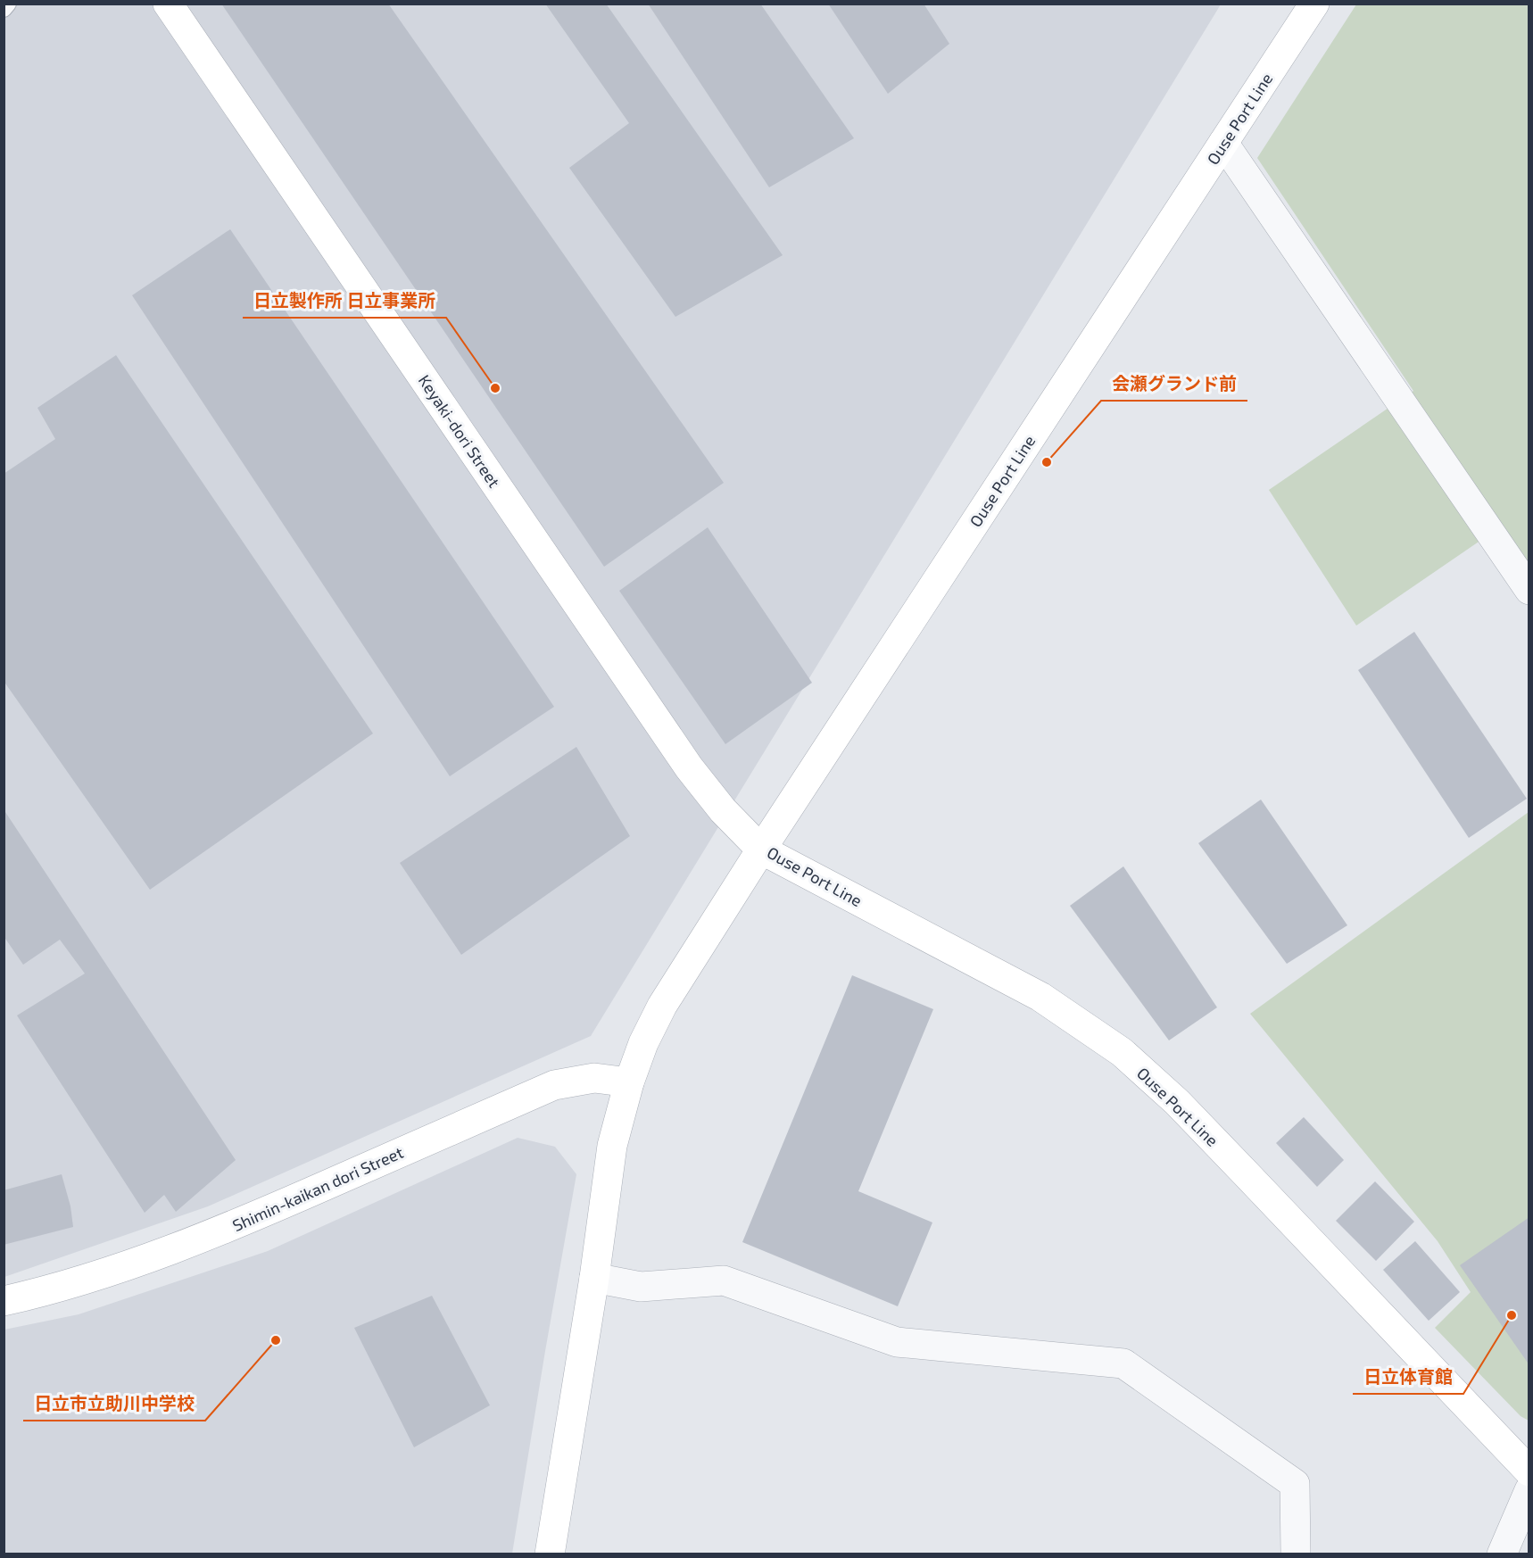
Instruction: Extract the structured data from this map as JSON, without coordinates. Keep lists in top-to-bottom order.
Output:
{
  "streets": {
    "street": ["Ouse Port Line", "Keyaki-dori Street", "Shimin-kaikan dori Street"]
  },
  "crossings": [
    ["Ouse Port Line", "Keyaki-dori Street"]
  ],
  "places": [
    "日立製作所 日立事業所",
    "会瀬グランド前",
    "日立体育館",
    "日立市立助川中学校"
  ]
}
